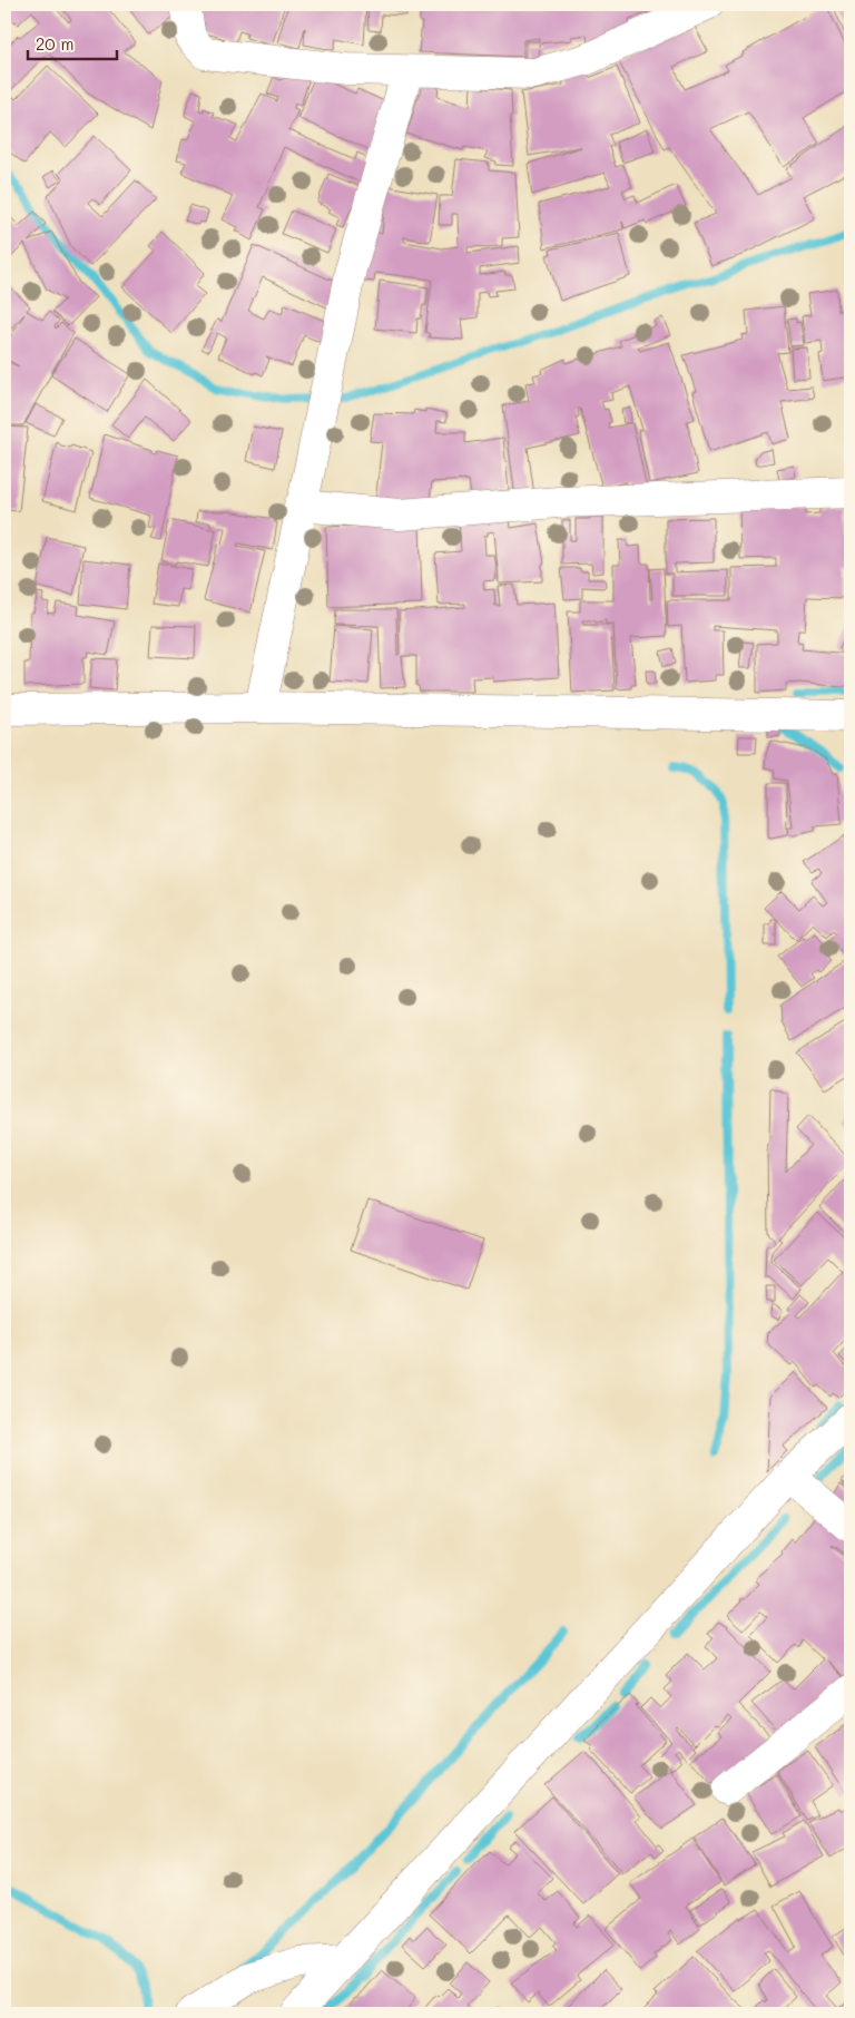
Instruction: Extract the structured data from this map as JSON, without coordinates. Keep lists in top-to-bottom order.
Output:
{
  "scale_bar": "20 m"
}
